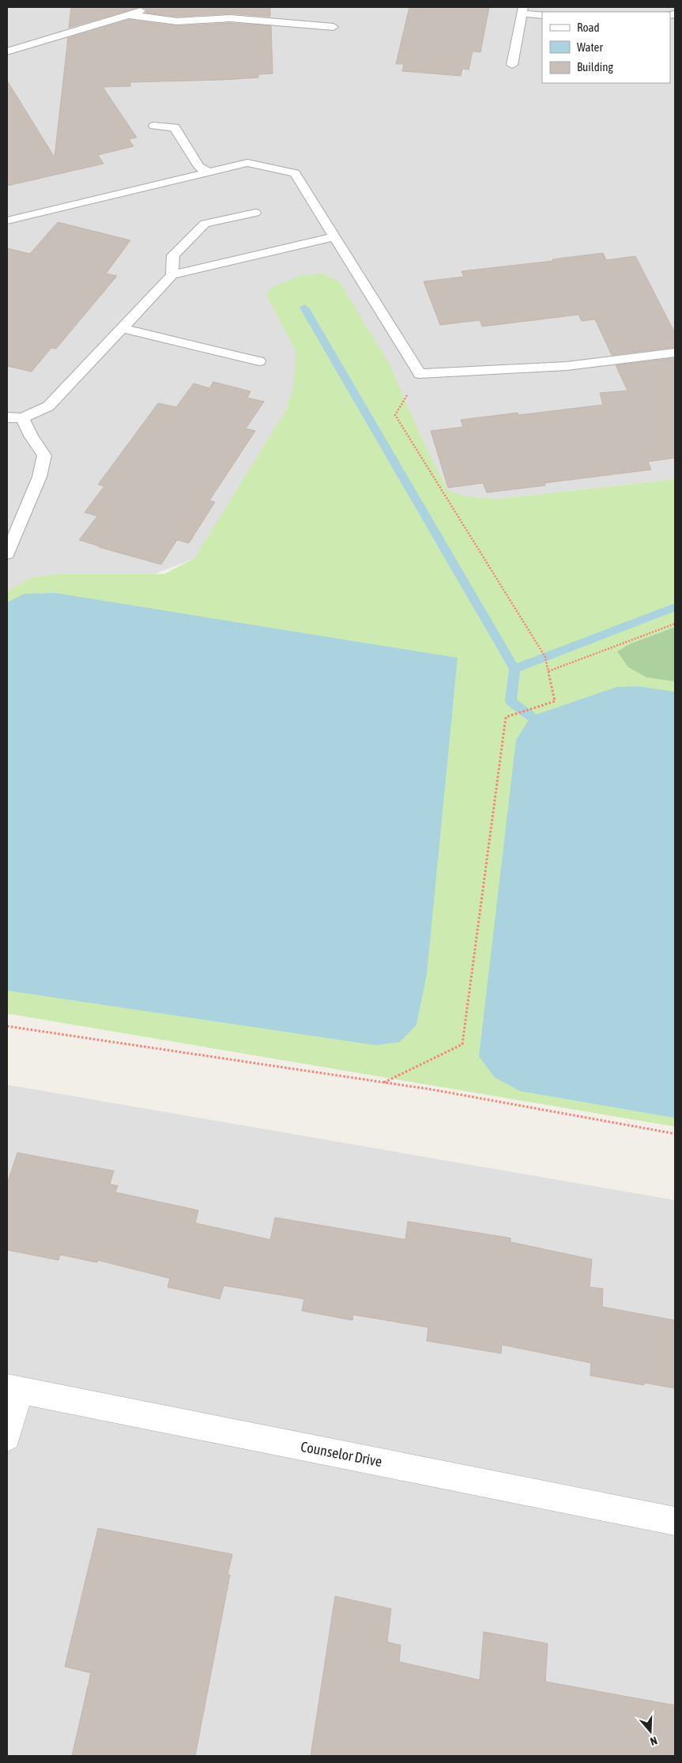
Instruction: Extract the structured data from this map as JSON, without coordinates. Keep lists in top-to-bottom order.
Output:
{
  "streets": {
    "street": ["Counselor Drive"]
  },
  "legend": ["Road", "Water", "Building"],
  "north": "bottom"
}
